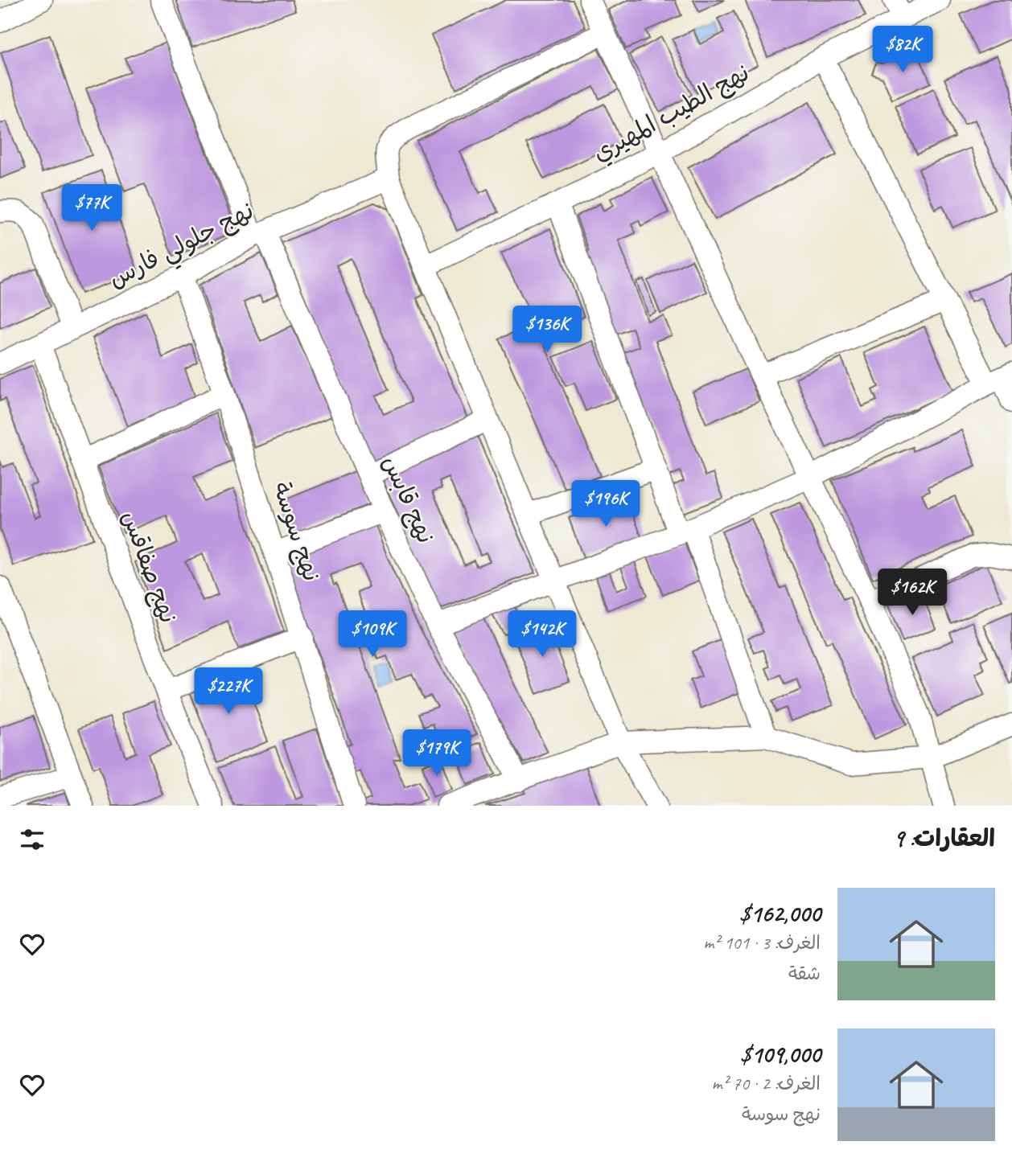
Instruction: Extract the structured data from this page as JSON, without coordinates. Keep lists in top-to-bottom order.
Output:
{
  "streets": {
    "street": [
      "نهج الطيب المهيري",
      "نهج جلولي فارس",
      "نهج قابس",
      "نهج سوسة",
      "نهج صفاقس"
    ]
  },
  "crossings": [
    ["نهج جلولي فارس", "نهج قابس"],
    ["نهج جلولي فارس", "نهج سوسة"],
    ["نهج جلولي فارس", "نهج صفاقس"]
  ],
  "page": {
    "price": [
      "$82K",
      "$77K",
      "$136K",
      "$196K",
      "$162K",
      "$109K",
      "$142K",
      "$227K",
      "$179K"
    ],
    "heading": "العقارات: 9",
    "list": [
      {
        "name": "$162,000",
        "note": "الغرف: 3 · 101 m² · شقة"
      },
      {
        "name": "$109,000",
        "note": "الغرف: 2 · 70 m² · نهج سوسة"
      }
    ]
  }
}
